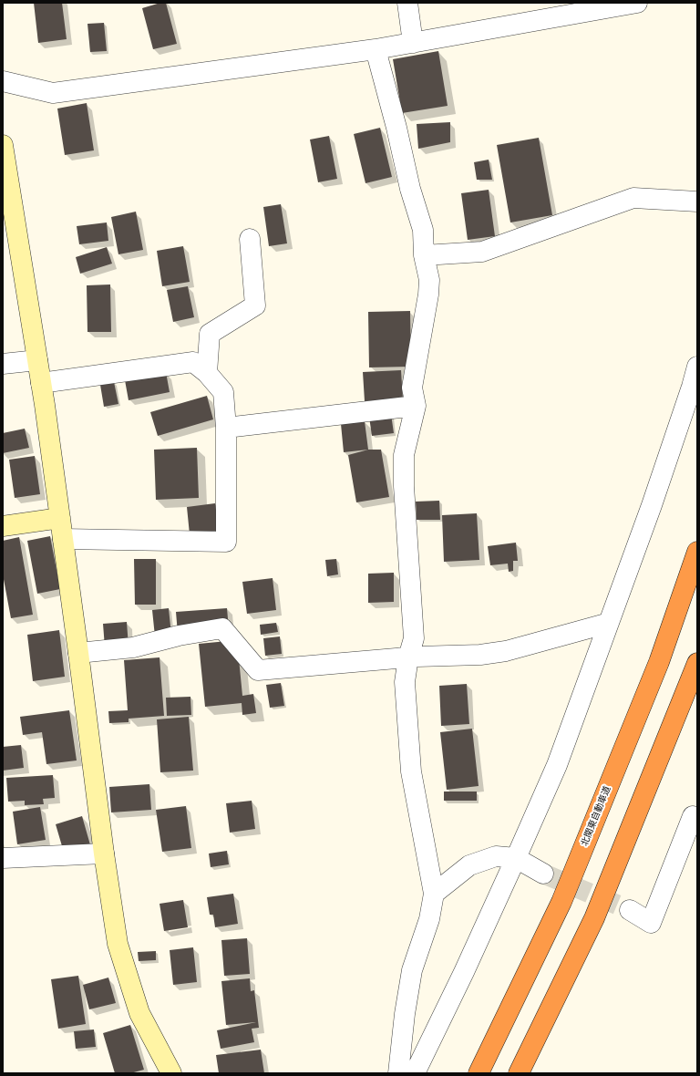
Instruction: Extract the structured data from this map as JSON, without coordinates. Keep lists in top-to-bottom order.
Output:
{
  "streets": {
    "highway": ["北関東自動車道"]
  }
}
